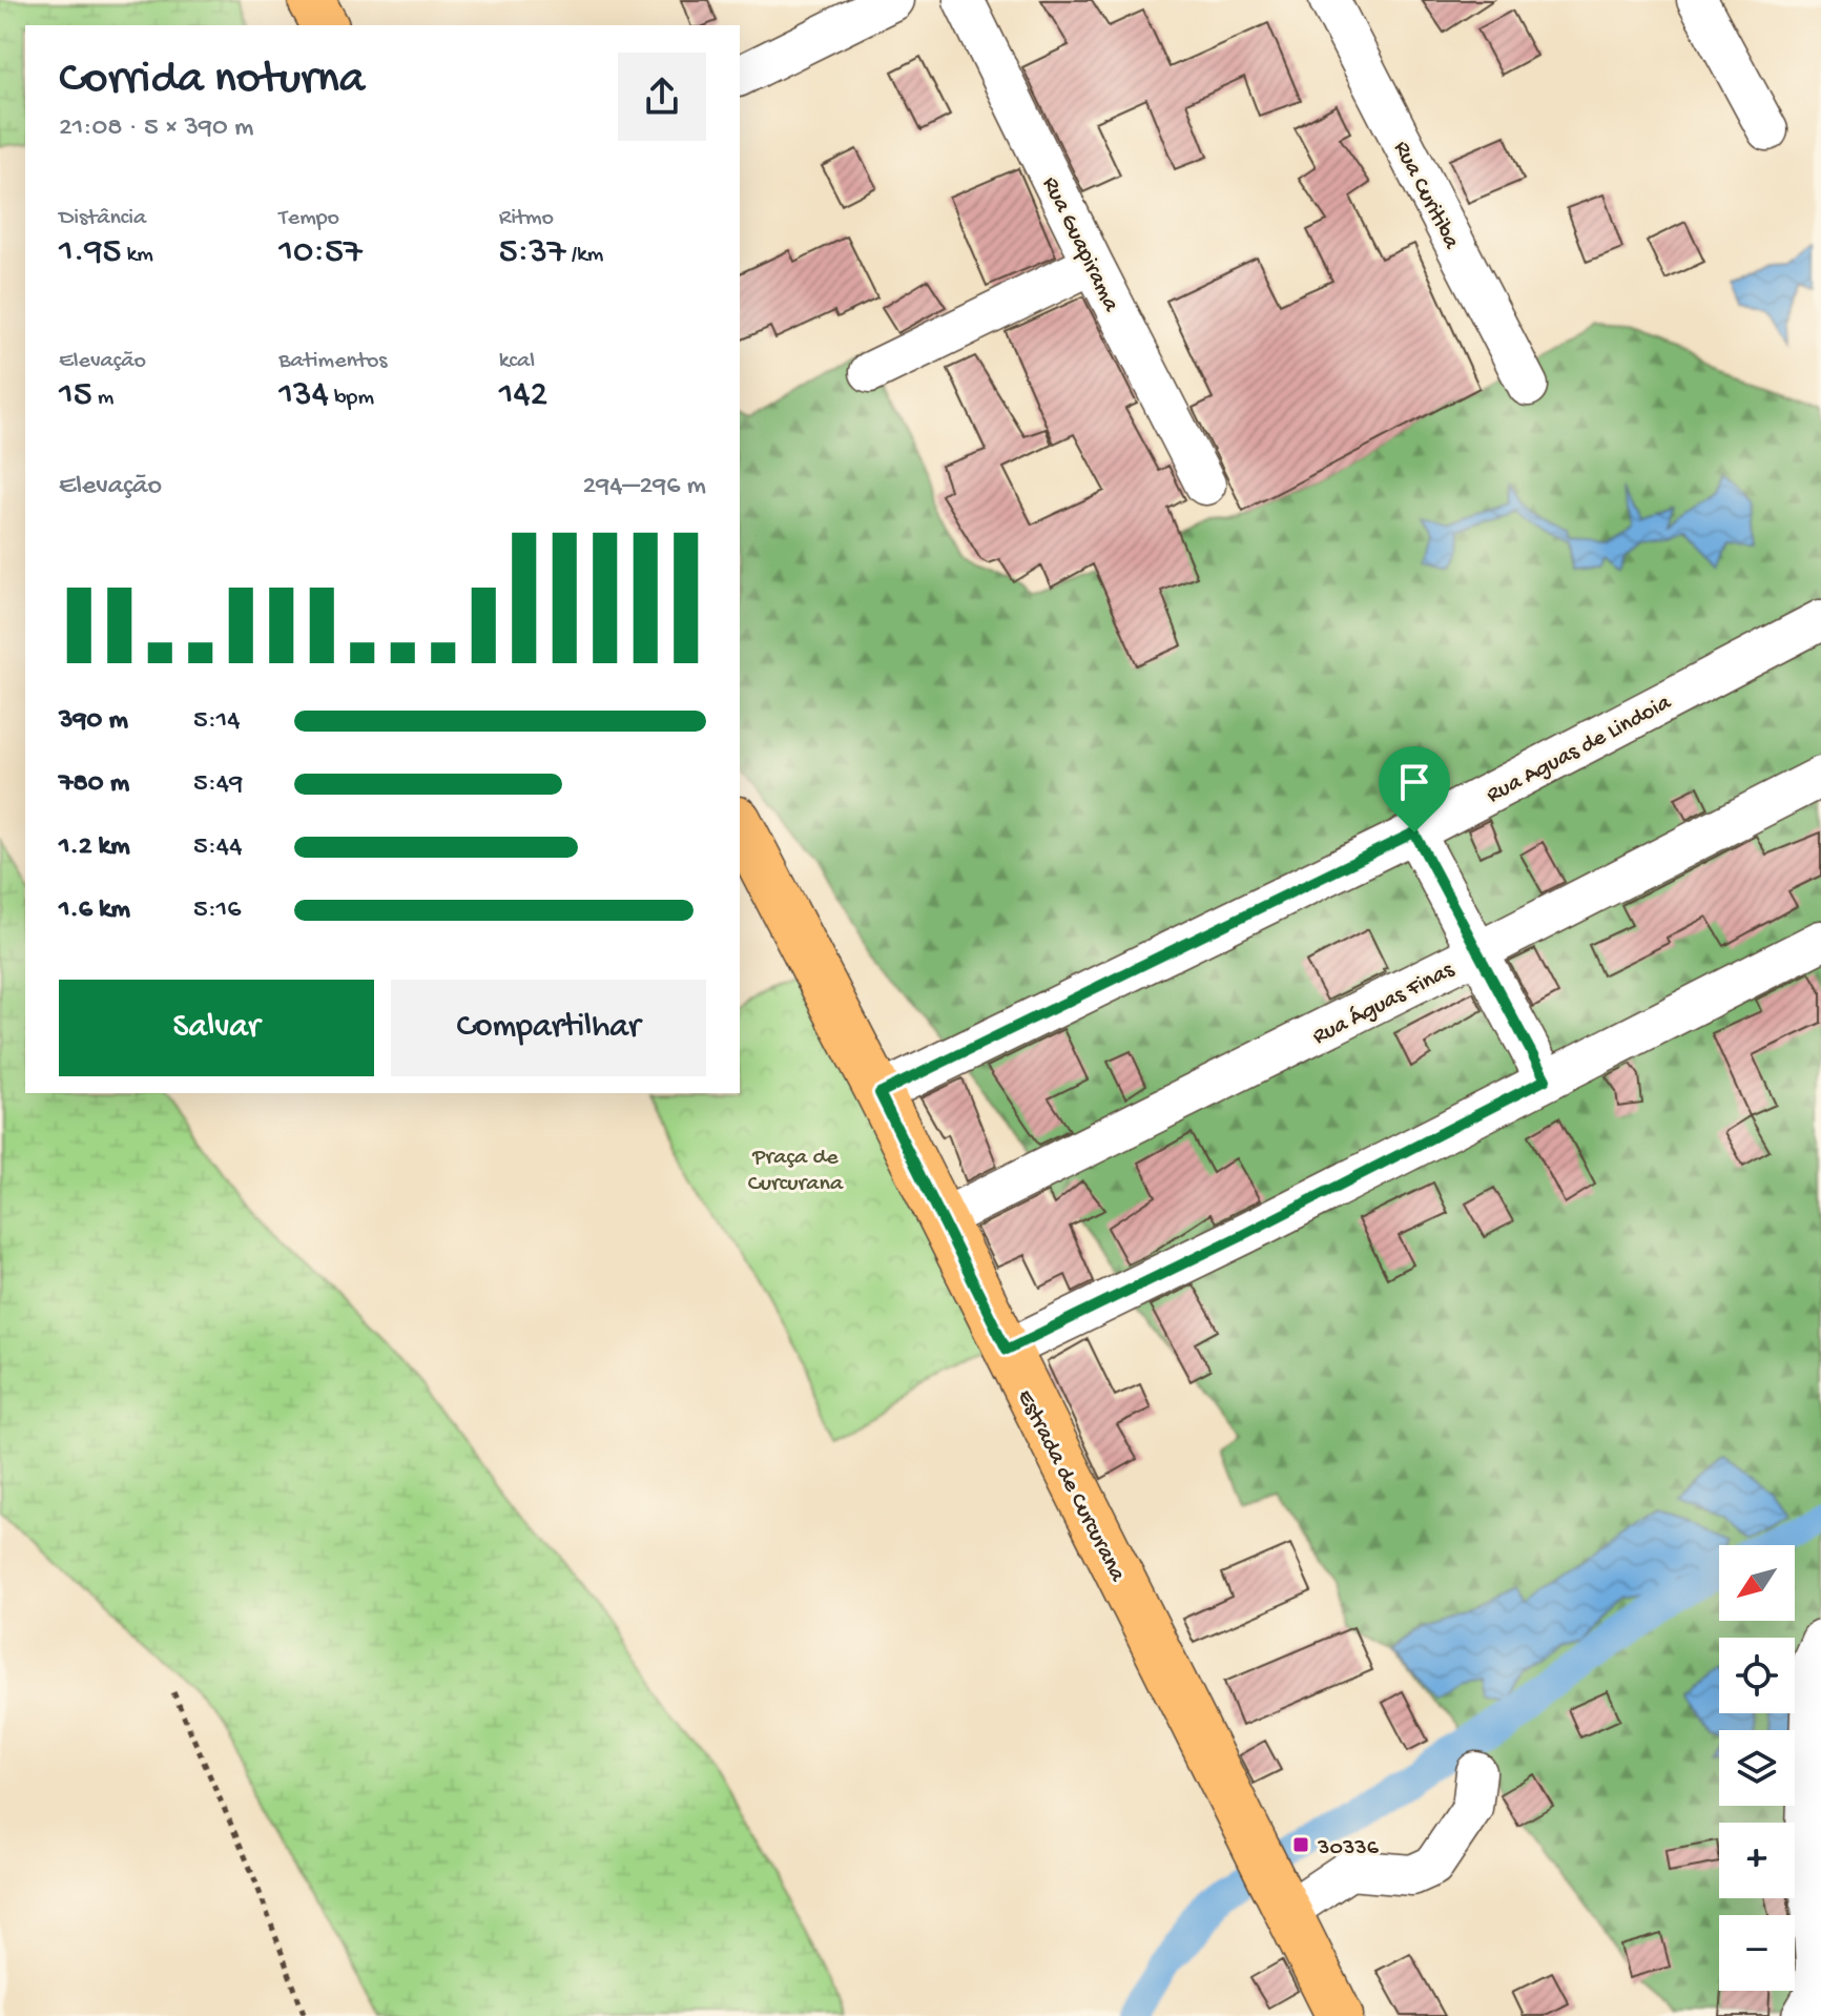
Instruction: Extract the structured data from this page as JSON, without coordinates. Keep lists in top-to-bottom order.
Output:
{
  "streets": {
    "main road": ["Estrada de Curcurana"],
    "street": [
      "Rua Curitiba",
      "Rua Guapirama",
      "Rua Aguas de Lindoia",
      "Rua Águas Finas"
    ]
  },
  "crossings": [
    ["Rua Aguas de Lindoia", "Estrada de Curcurana"],
    ["Rua Águas Finas", "Estrada de Curcurana"]
  ],
  "parks": ["Praça de Curcurana"],
  "places": {
    "transit": ["30336"]
  },
  "north": "bottom left",
  "page": {
    "heading": ["Corrida noturna", "21:08 · 5 × 390 m"],
    "stats": [
      ["Distância", "1.95 km"],
      ["Tempo", "10:57"],
      ["Ritmo", "5:37 /km"],
      ["Elevação", "15 m"],
      ["Batimentos", "134 bpm"],
      ["kcal", "142"]
    ],
    "chart": ["Elevação", "294–296 m"],
    "list": [
      {
        "name": "390 m",
        "note": "5:14"
      },
      {
        "name": "780 m",
        "note": "5:49"
      },
      {
        "name": "1.2 km",
        "note": "5:44"
      },
      {
        "name": "1.6 km",
        "note": "5:16"
      }
    ],
    "buttons": ["Salvar", "Compartilhar"],
    "map_buttons": ["+", "−"]
  }
}
